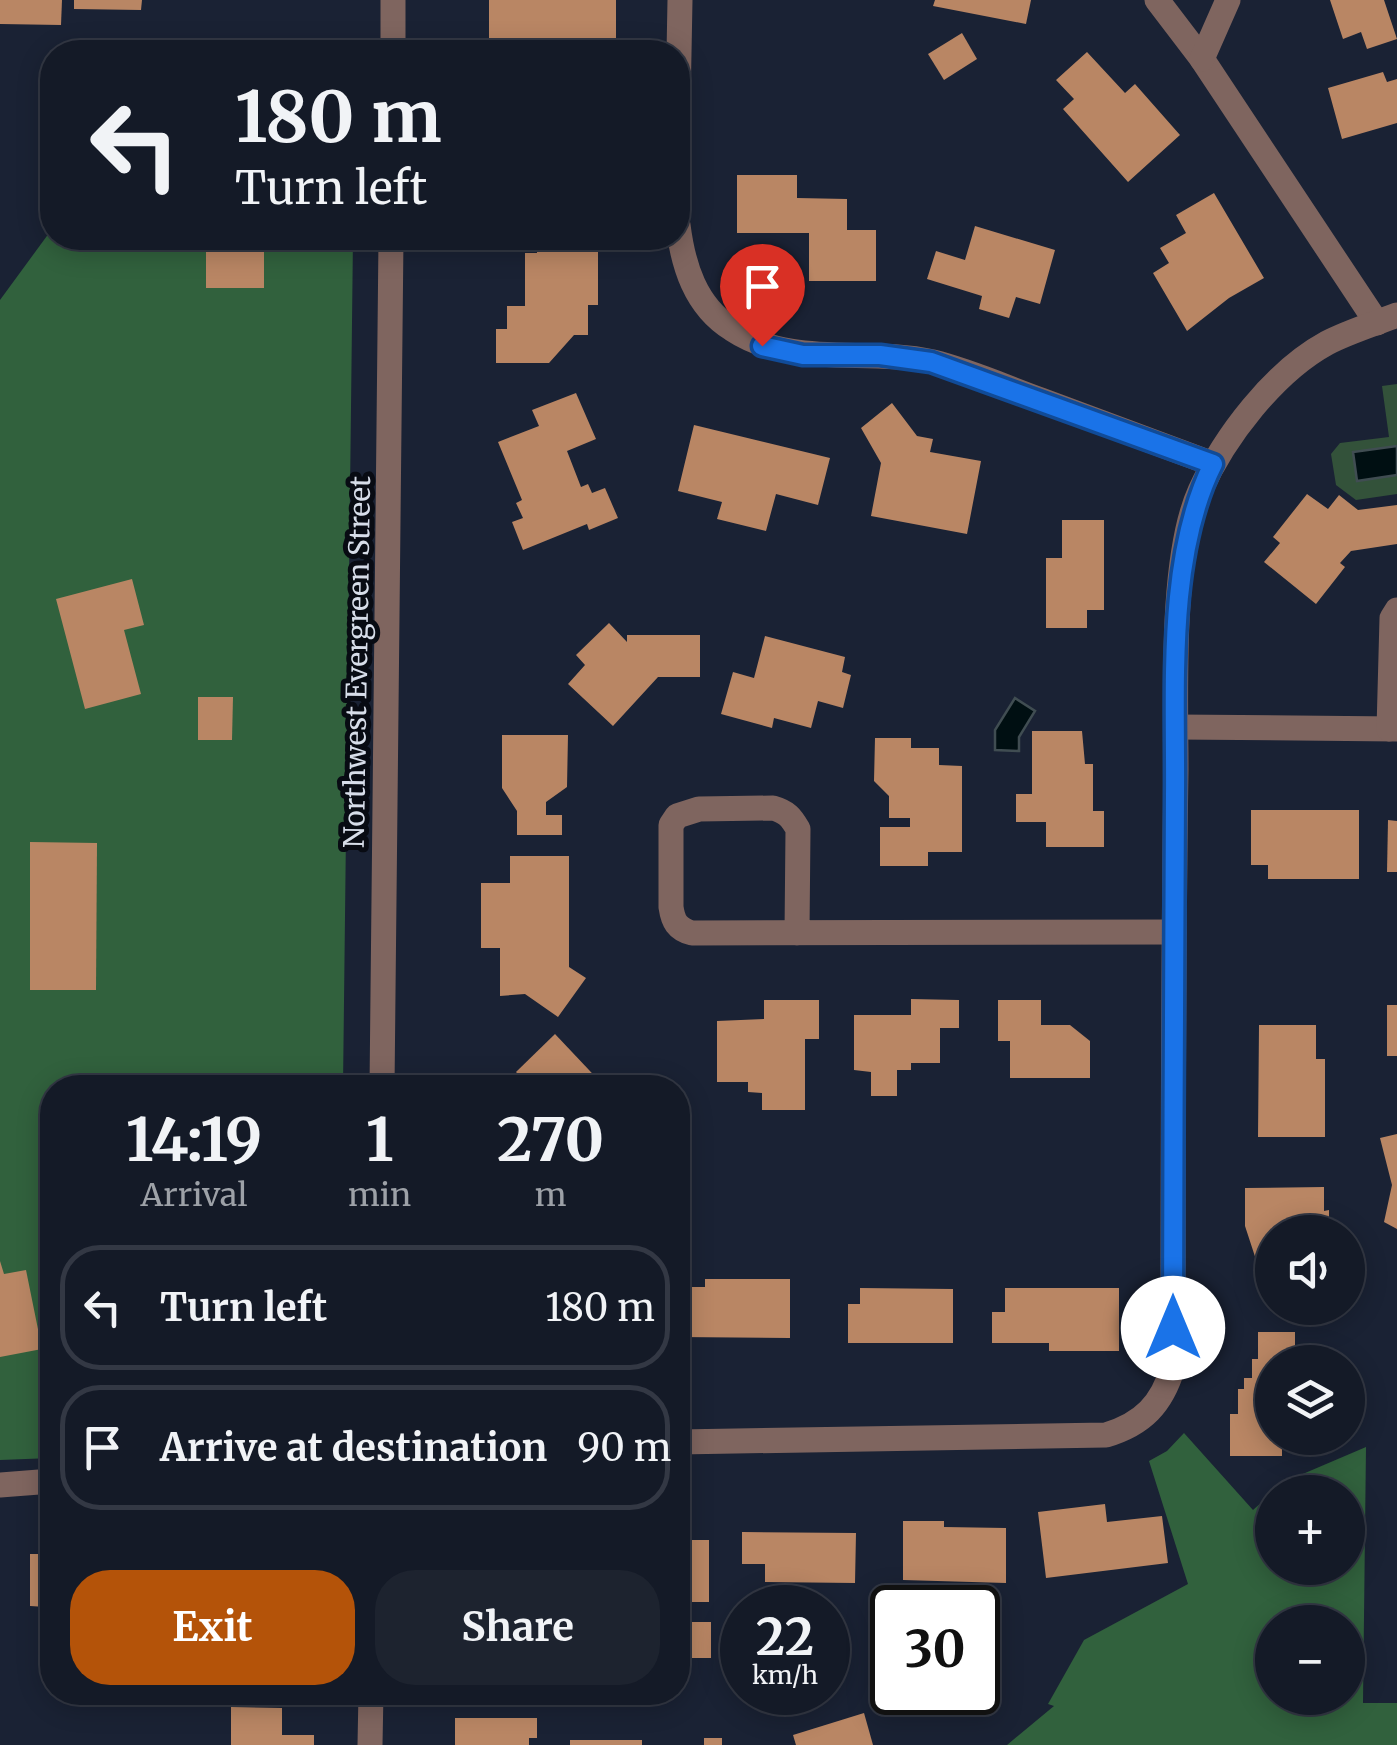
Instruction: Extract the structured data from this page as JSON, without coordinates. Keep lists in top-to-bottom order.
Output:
{
  "streets": {
    "street": ["Northwest Evergreen Street"]
  },
  "page": {
    "turn": ["180 m", "Turn left"],
    "eta": [
      "14:19",
      "Arrival",
      "1",
      "min",
      "270",
      "m"
    ],
    "map_buttons": ["+", "−"],
    "list": [
      {
        "name": "Turn left",
        "value": "180 m"
      },
      {
        "name": "Arrive at destination",
        "value": "90 m"
      }
    ],
    "buttons": ["Exit", "Share"],
    "speed": "22 km/h",
    "limit": "30"
  }
}
